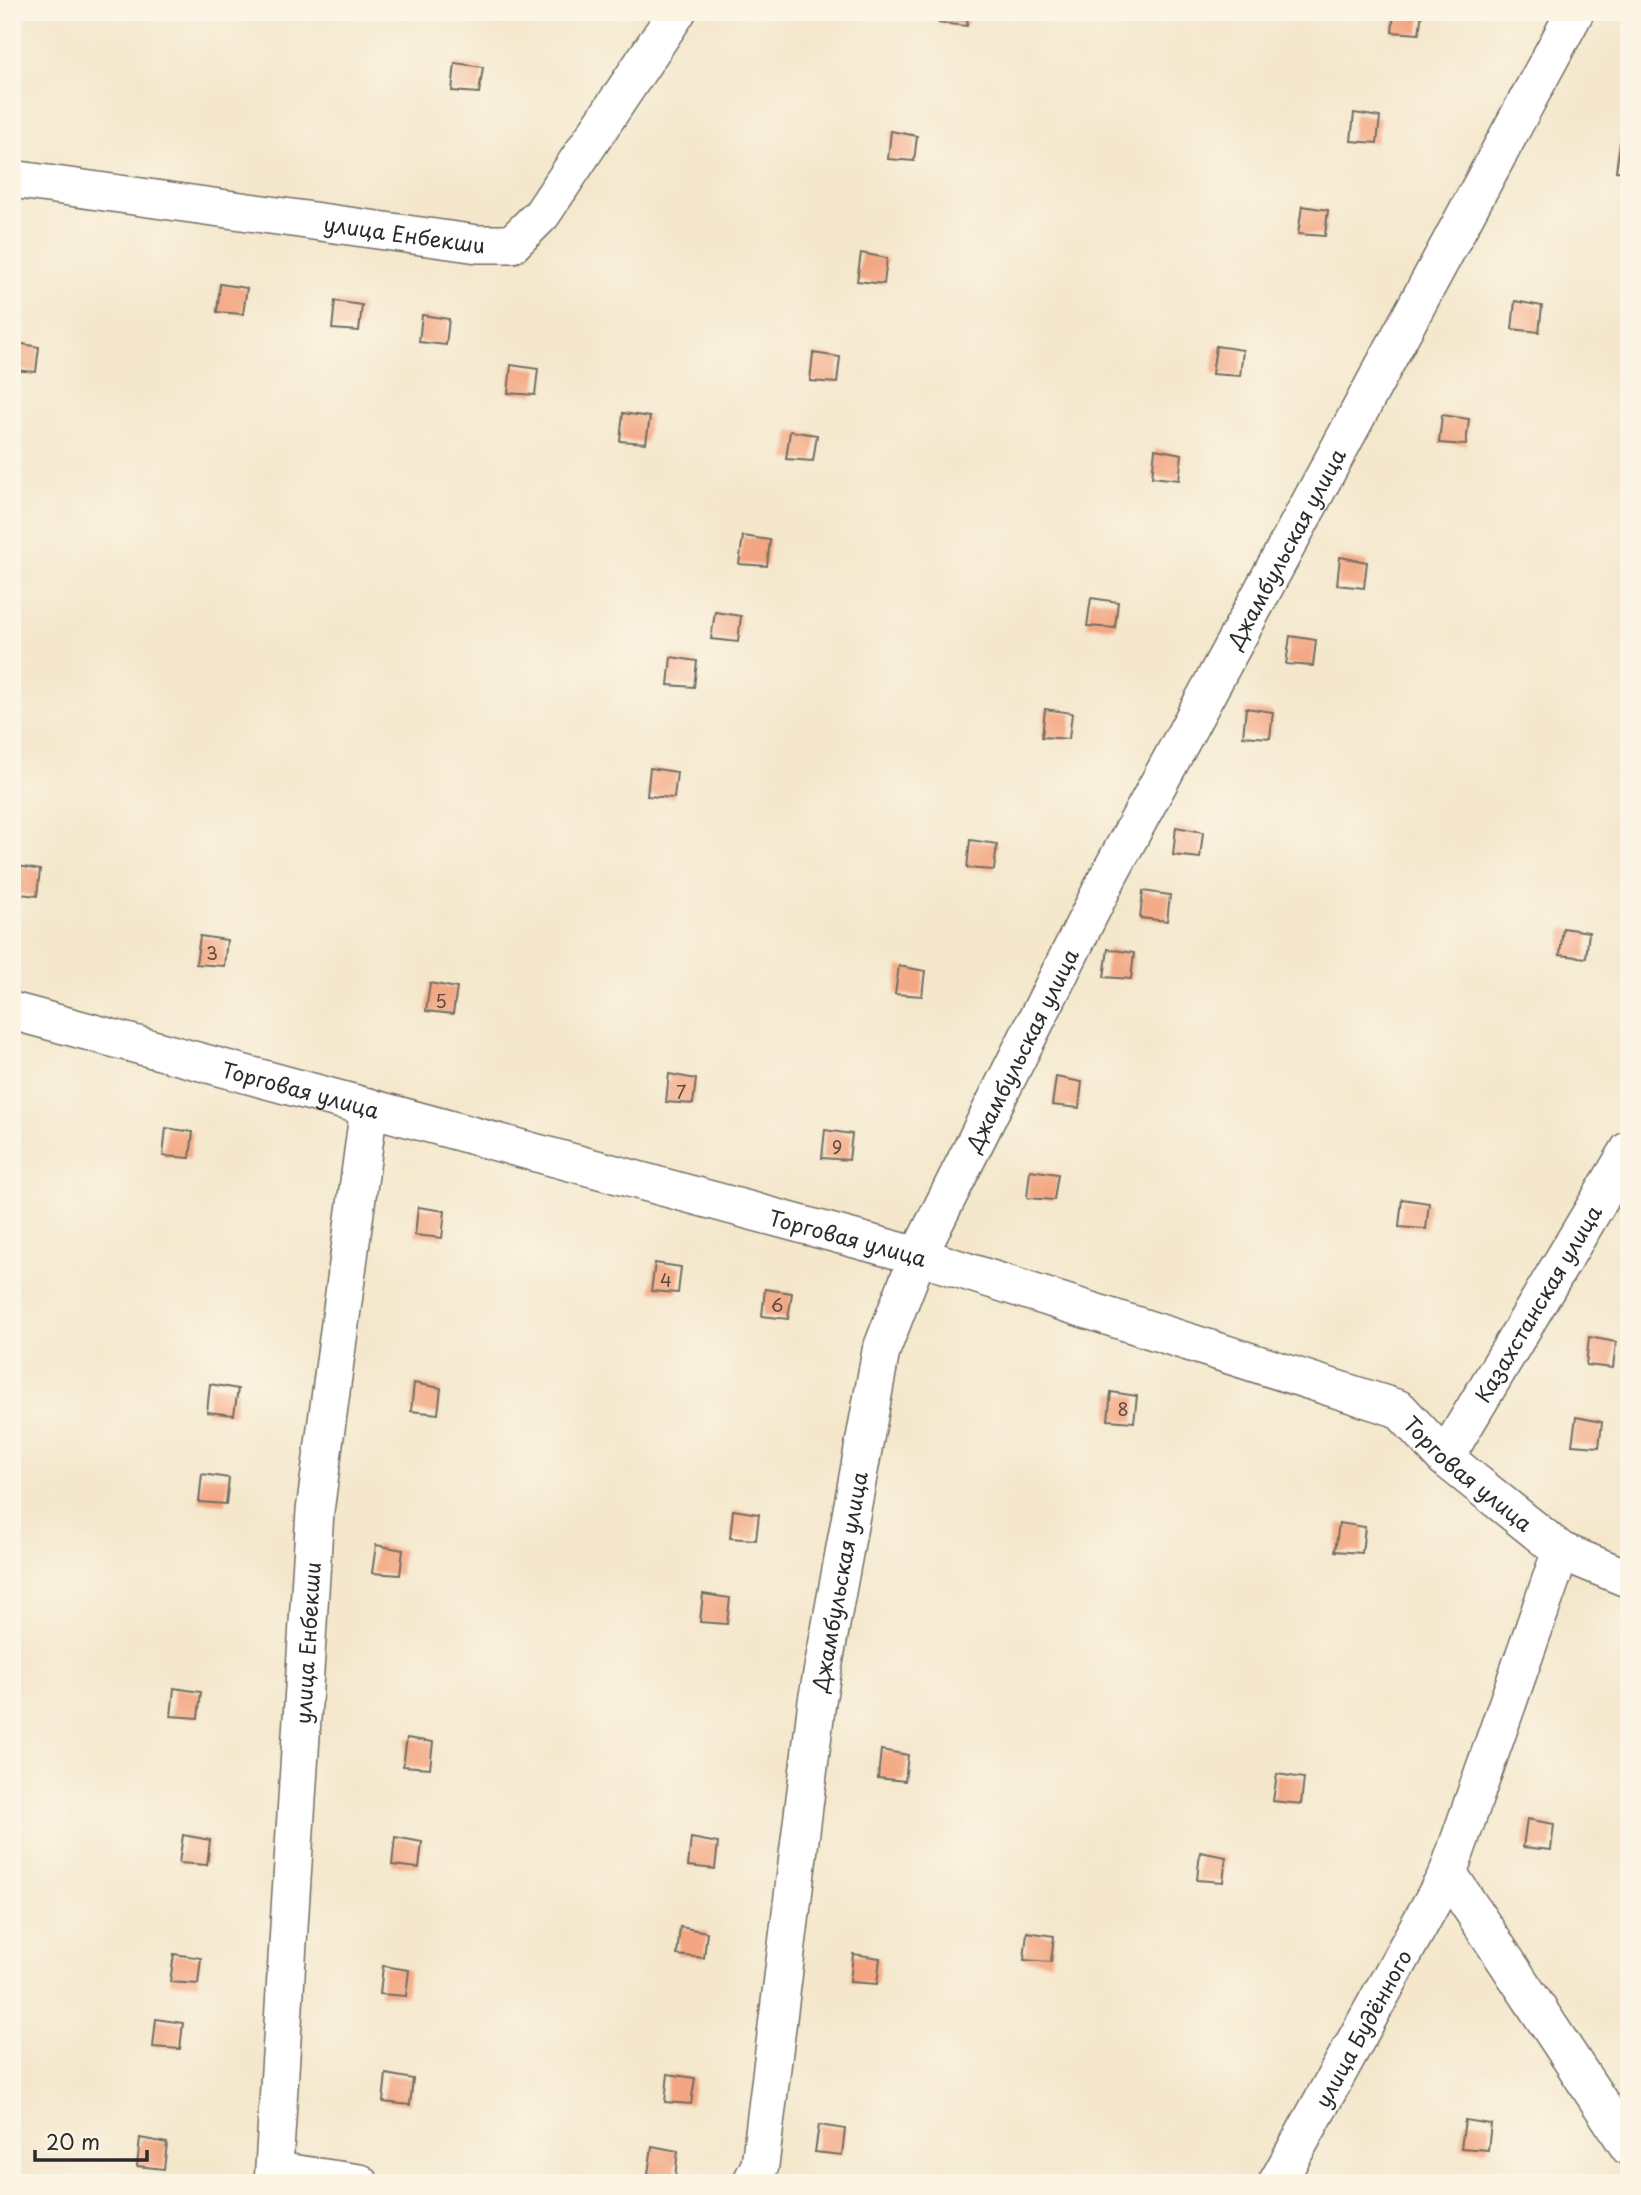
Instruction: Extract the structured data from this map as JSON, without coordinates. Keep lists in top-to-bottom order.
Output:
{
  "streets": {
    "street": [
      "улица Енбекши",
      "Джамбульская улица",
      "Торговая улица",
      "Казахстанская улица",
      "улица Будённого"
    ]
  },
  "crossings": [
    ["улица Енбекши", "Торговая улица"],
    ["Джамбульская улица", "Торговая улица"],
    ["Торговая улица", "Казахстанская улица"],
    ["Торговая улица", "улица Будённого"]
  ],
  "house_numbers": [
    "3",
    "5",
    "7",
    "9",
    "4",
    "6",
    "8"
  ],
  "scale_bar": "20 m"
}
